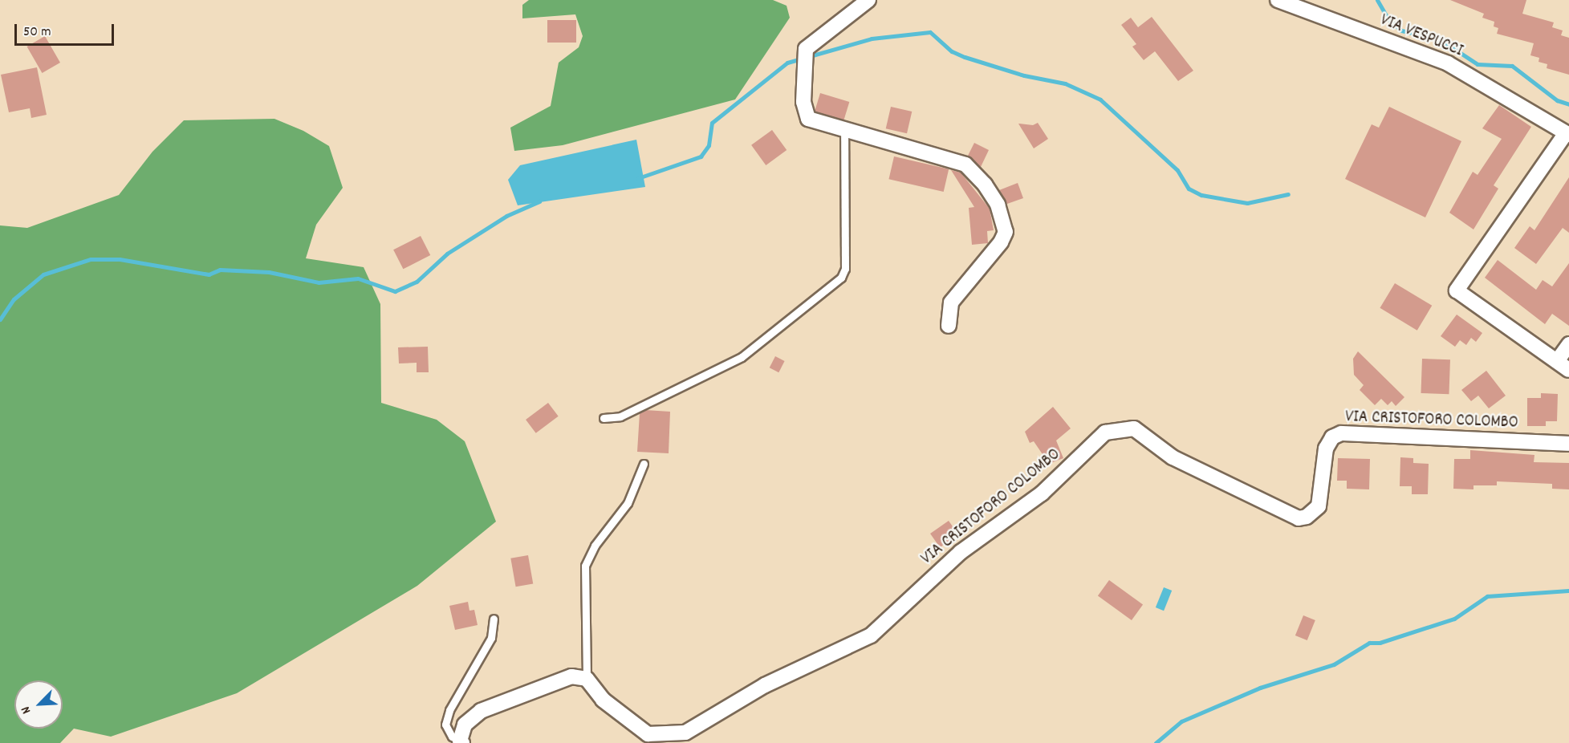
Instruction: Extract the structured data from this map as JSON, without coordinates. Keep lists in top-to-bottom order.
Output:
{
  "streets": {
    "street": ["VIA VESPUCCI", "VIA CRISTOFORO COLOMBO"]
  },
  "scale_bar": "50 m",
  "north": "bottom left"
}
